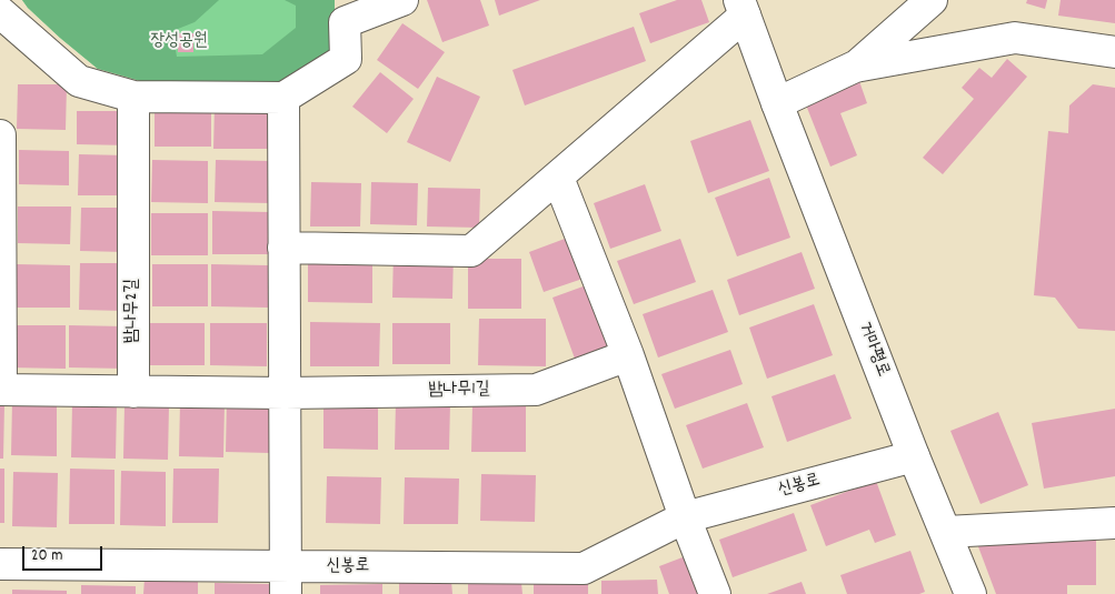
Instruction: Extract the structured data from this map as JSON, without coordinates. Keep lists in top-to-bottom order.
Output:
{
  "streets": {
    "street": [
      "밤나무2길",
      "거마평로",
      "밤나무1길",
      "신봉로"
    ]
  },
  "crossings": [
    ["밤나무2길", "밤나무1길"],
    ["거마평로", "신봉로"]
  ],
  "parks": ["장성공원"],
  "scale_bar": "20 m"
}
